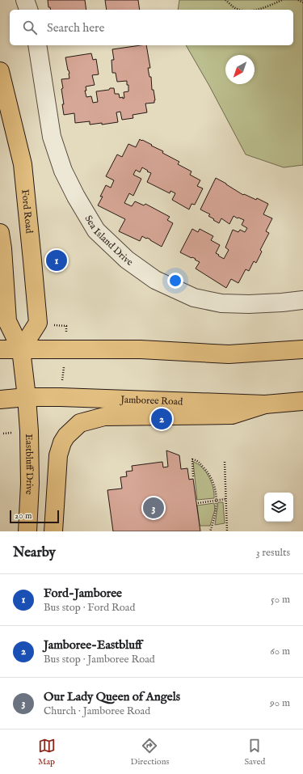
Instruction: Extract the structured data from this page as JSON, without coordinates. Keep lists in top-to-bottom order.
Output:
{
  "streets": {
    "main road": ["Ford Road", "Jamboree Road", "Eastbluff Drive"],
    "street": ["Sea Island Drive"]
  },
  "crossings": [
    ["Jamboree Road", "Eastbluff Drive"]
  ],
  "scale_bar": "20 m",
  "north": "bottom left",
  "page": {
    "search": "Search here",
    "pins": ["1", "2", "3"],
    "scale": "20 m",
    "heading": ["Nearby", "3 results"],
    "list": [
      {
        "mark": "1",
        "name": "Ford-Jamboree",
        "note": "Bus stop · Ford Road",
        "value": "50 m"
      },
      {
        "mark": "2",
        "name": "Jamboree-Eastbluff",
        "note": "Bus stop · Jamboree Road",
        "value": "60 m"
      },
      {
        "mark": "3",
        "name": "Our Lady Queen of Angels",
        "note": "Church · Jamboree Road",
        "value": "90 m"
      }
    ],
    "nav": ["Map", "Directions", "Saved"]
  }
}
